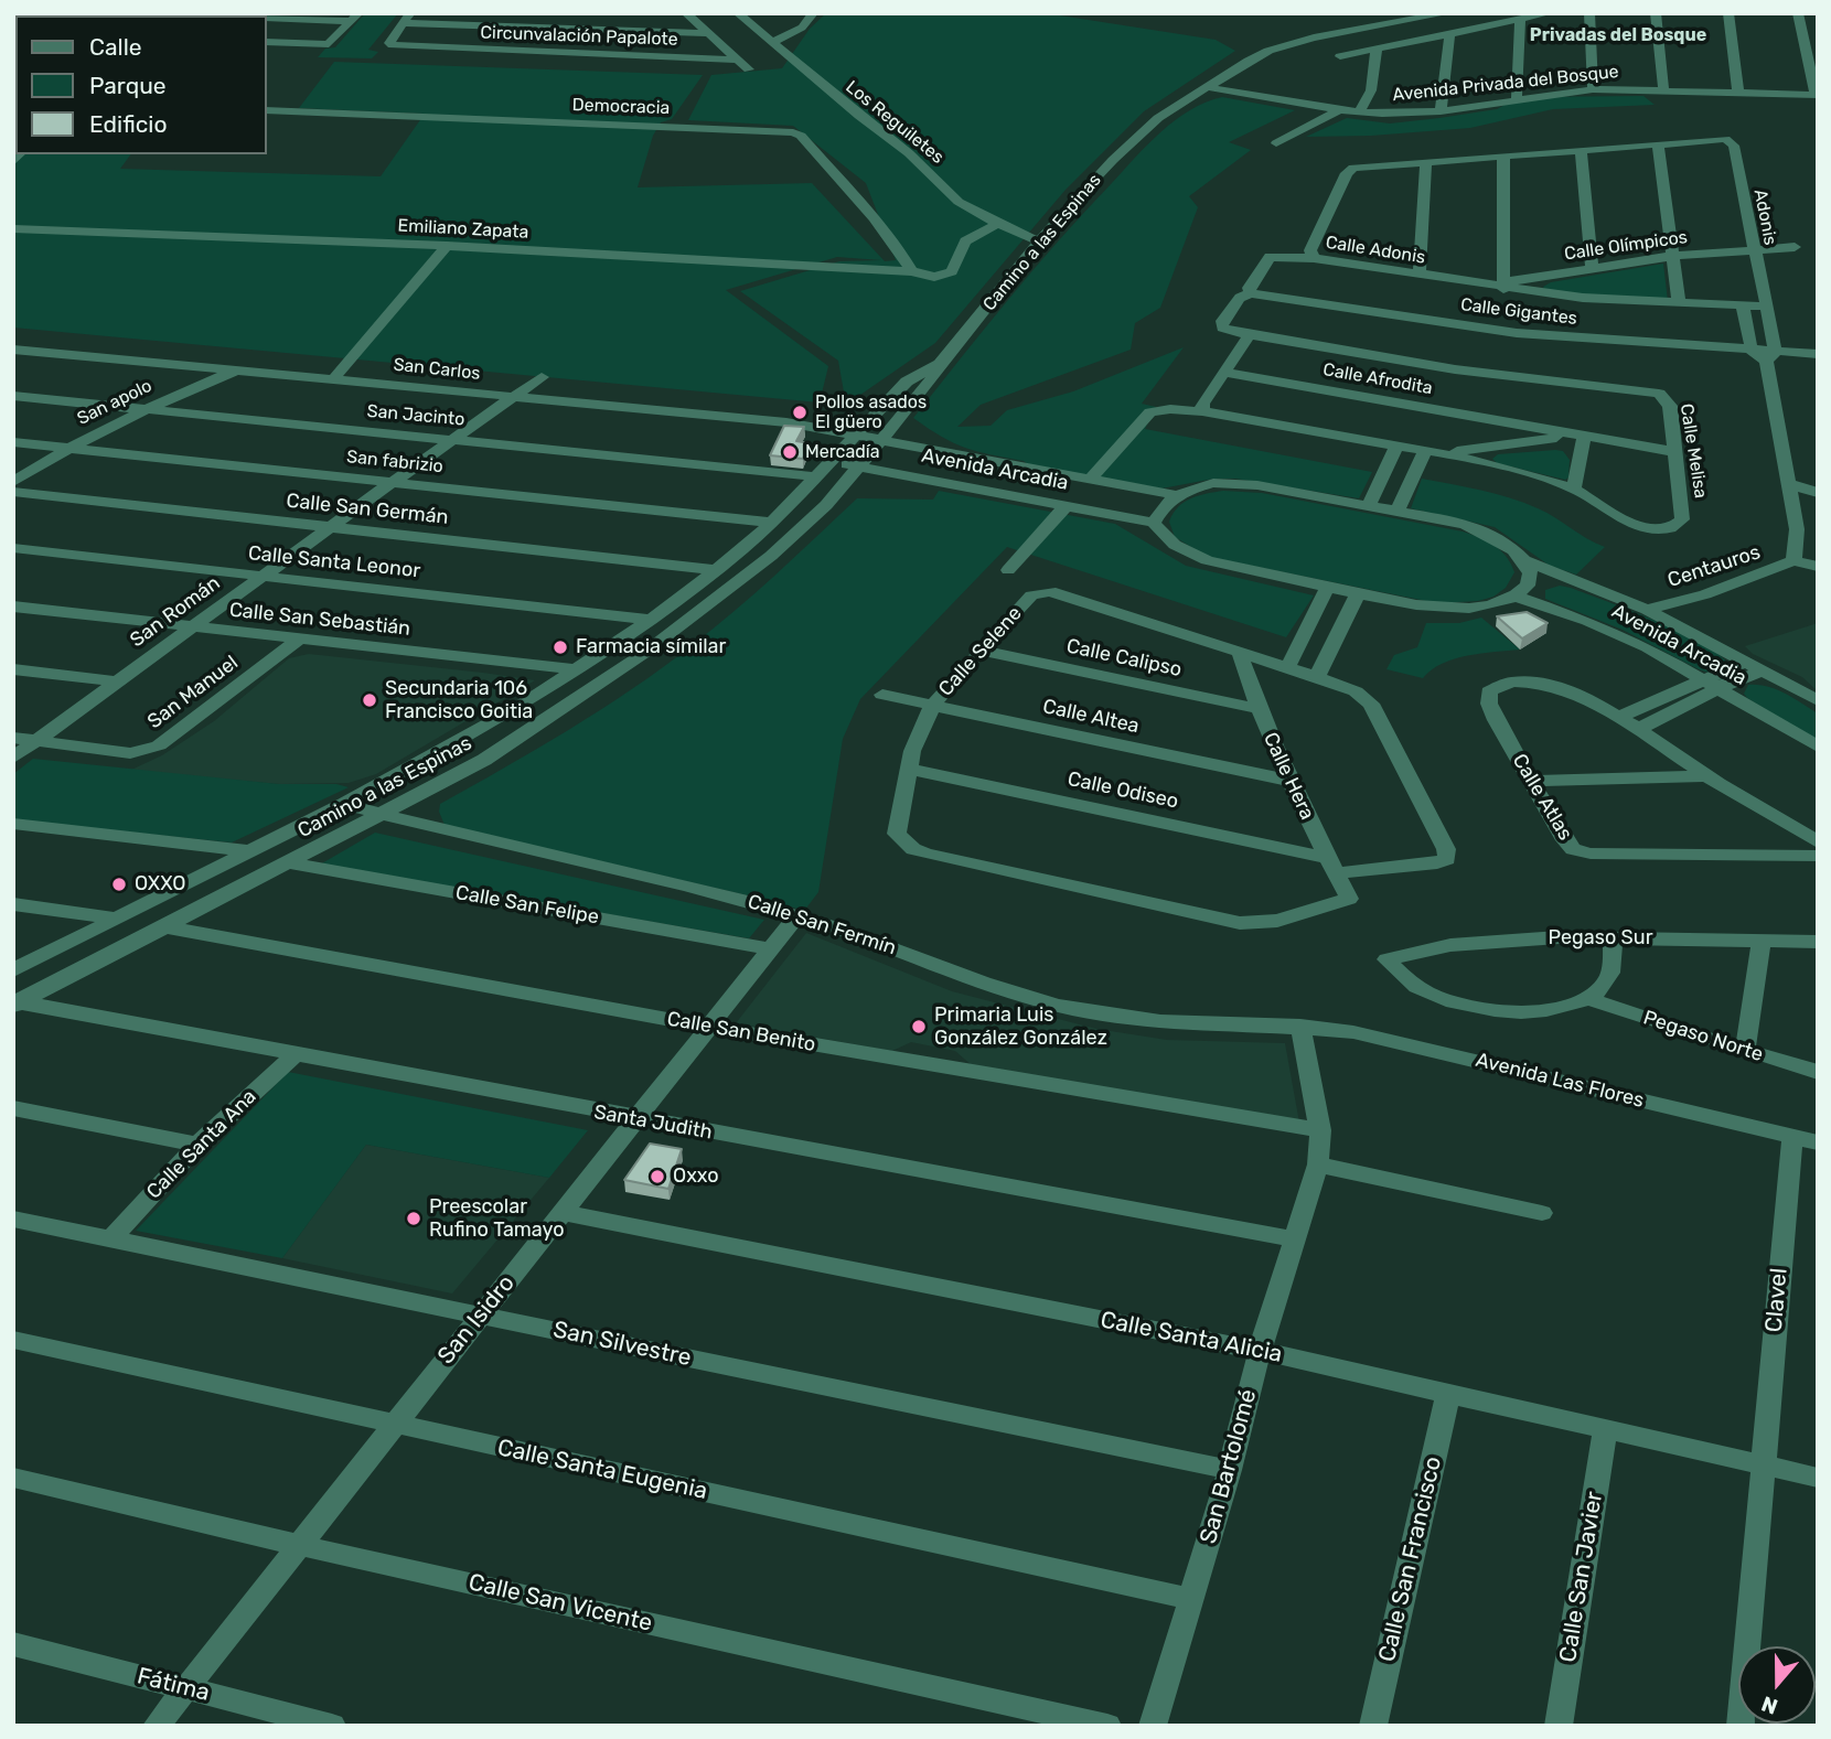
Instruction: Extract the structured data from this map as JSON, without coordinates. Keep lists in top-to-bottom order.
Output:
{
  "streets": {
    "street": [
      "Circunvalación Papalote",
      "Avenida Privada del Bosque",
      "Democracia",
      "Los Reguiletes",
      "Adonis",
      "Emiliano Zapata",
      "Camino a las Espinas",
      "Calle Olímpicos",
      "Calle Adonis",
      "Calle Gigantes",
      "San Carlos",
      "Calle Afrodita",
      "San apolo",
      "San Jacinto",
      "Calle Melisa",
      "San fabrizio",
      "Avenida Arcadia",
      "Calle San Germán",
      "Calle Santa Leonor",
      "Centauros",
      "San Román",
      "Calle San Sebastián",
      "Calle Selene",
      "Calle Calipso",
      "San Manuel",
      "Calle Altea",
      "Calle Hera",
      "Calle Odiseo",
      "Calle Atlas",
      "Calle San Felipe",
      "Calle San Fermín",
      "Pegaso Sur",
      "Calle San Benito",
      "Pegaso Norte",
      "Avenida Las Flores",
      "Santa Judith",
      "Calle Santa Ana",
      "Clavel",
      "San Isidro",
      "Calle Santa Alicia",
      "San Silvestre",
      "San Bartolomé",
      "Calle Santa Eugenia",
      "Calle San Francisco",
      "Calle San Javier",
      "Calle San Vicente",
      "Fátima"
    ]
  },
  "crossings": [
    ["Avenida Privada del Bosque", "Camino a las Espinas"],
    ["Democracia", "Emiliano Zapata"],
    ["Los Reguiletes", "Emiliano Zapata"],
    ["Los Reguiletes", "Camino a las Espinas"],
    ["Adonis", "Calle Olímpicos"],
    ["Adonis", "Calle Adonis"],
    ["Adonis", "Centauros"],
    ["Camino a las Espinas", "San Carlos"],
    ["Camino a las Espinas", "San Jacinto"],
    ["Camino a las Espinas", "San fabrizio"],
    ["Camino a las Espinas", "Avenida Arcadia"],
    ["Camino a las Espinas", "Calle San Germán"],
    ["Camino a las Espinas", "Calle Santa Leonor"],
    ["Camino a las Espinas", "Calle San Sebastián"],
    ["Camino a las Espinas", "Calle San Felipe"],
    ["Camino a las Espinas", "Calle San Fermín"],
    ["Camino a las Espinas", "Calle San Benito"],
    ["Camino a las Espinas", "Santa Judith"],
    ["Calle Olímpicos", "Calle Adonis"],
    ["San Carlos", "San apolo"],
    ["San Carlos", "Avenida Arcadia"],
    ["San Carlos", "San Román"],
    ["Calle Afrodita", "Calle Melisa"],
    ["San apolo", "San Jacinto"],
    ["San apolo", "San fabrizio"],
    ["San Jacinto", "San Román"],
    ["Calle Melisa", "Avenida Arcadia"],
    ["San fabrizio", "San Román"],
    ["Avenida Arcadia", "Centauros"],
    ["Calle San Germán", "San Román"],
    ["Calle Santa Leonor", "San Román"],
    ["San Román", "Calle San Sebastián"],
    ["San Román", "San Manuel"],
    ["Calle San Sebastián", "San Manuel"],
    ["Calle Selene", "Calle Calipso"],
    ["Calle Selene", "Calle Altea"],
    ["Calle Selene", "Calle Hera"],
    ["Calle Selene", "Calle Odiseo"],
    ["Calle Calipso", "Calle Hera"],
    ["Calle Altea", "Calle Hera"],
    ["Calle Hera", "Calle Odiseo"],
    ["Calle San Felipe", "San Isidro"],
    ["Calle San Fermín", "Avenida Las Flores"],
    ["Calle San Fermín", "San Isidro"],
    ["Calle San Fermín", "San Bartolomé"],
    ["Pegaso Sur", "Pegaso Norte"],
    ["Calle San Benito", "San Isidro"],
    ["Calle San Benito", "San Bartolomé"],
    ["Avenida Las Flores", "Clavel"],
    ["Avenida Las Flores", "San Bartolomé"],
    ["Santa Judith", "Calle Santa Ana"],
    ["Santa Judith", "San Isidro"],
    ["Santa Judith", "San Bartolomé"],
    ["Calle Santa Ana", "San Silvestre"],
    ["Clavel", "Calle Santa Alicia"],
    ["San Isidro", "Calle Santa Alicia"],
    ["San Isidro", "San Silvestre"],
    ["San Isidro", "Calle Santa Eugenia"],
    ["San Isidro", "Calle San Vicente"],
    ["San Isidro", "Fátima"],
    ["Calle Santa Alicia", "San Bartolomé"],
    ["Calle Santa Alicia", "Calle San Francisco"],
    ["Calle Santa Alicia", "Calle San Javier"],
    ["San Silvestre", "San Bartolomé"],
    ["San Bartolomé", "Calle Santa Eugenia"]
  ],
  "districts": ["Privadas del Bosque"],
  "places": [
    "Pollos asados El güero",
    "Mercadía",
    "Farmacia símilar",
    "Secundaria 106 Francisco Goitia",
    "OXXO",
    "Primaria Luis González González",
    "Oxxo",
    "Preescolar Rufino Tamayo"
  ],
  "legend": ["Calle", "Parque", "Edificio"],
  "north": "bottom"
}
